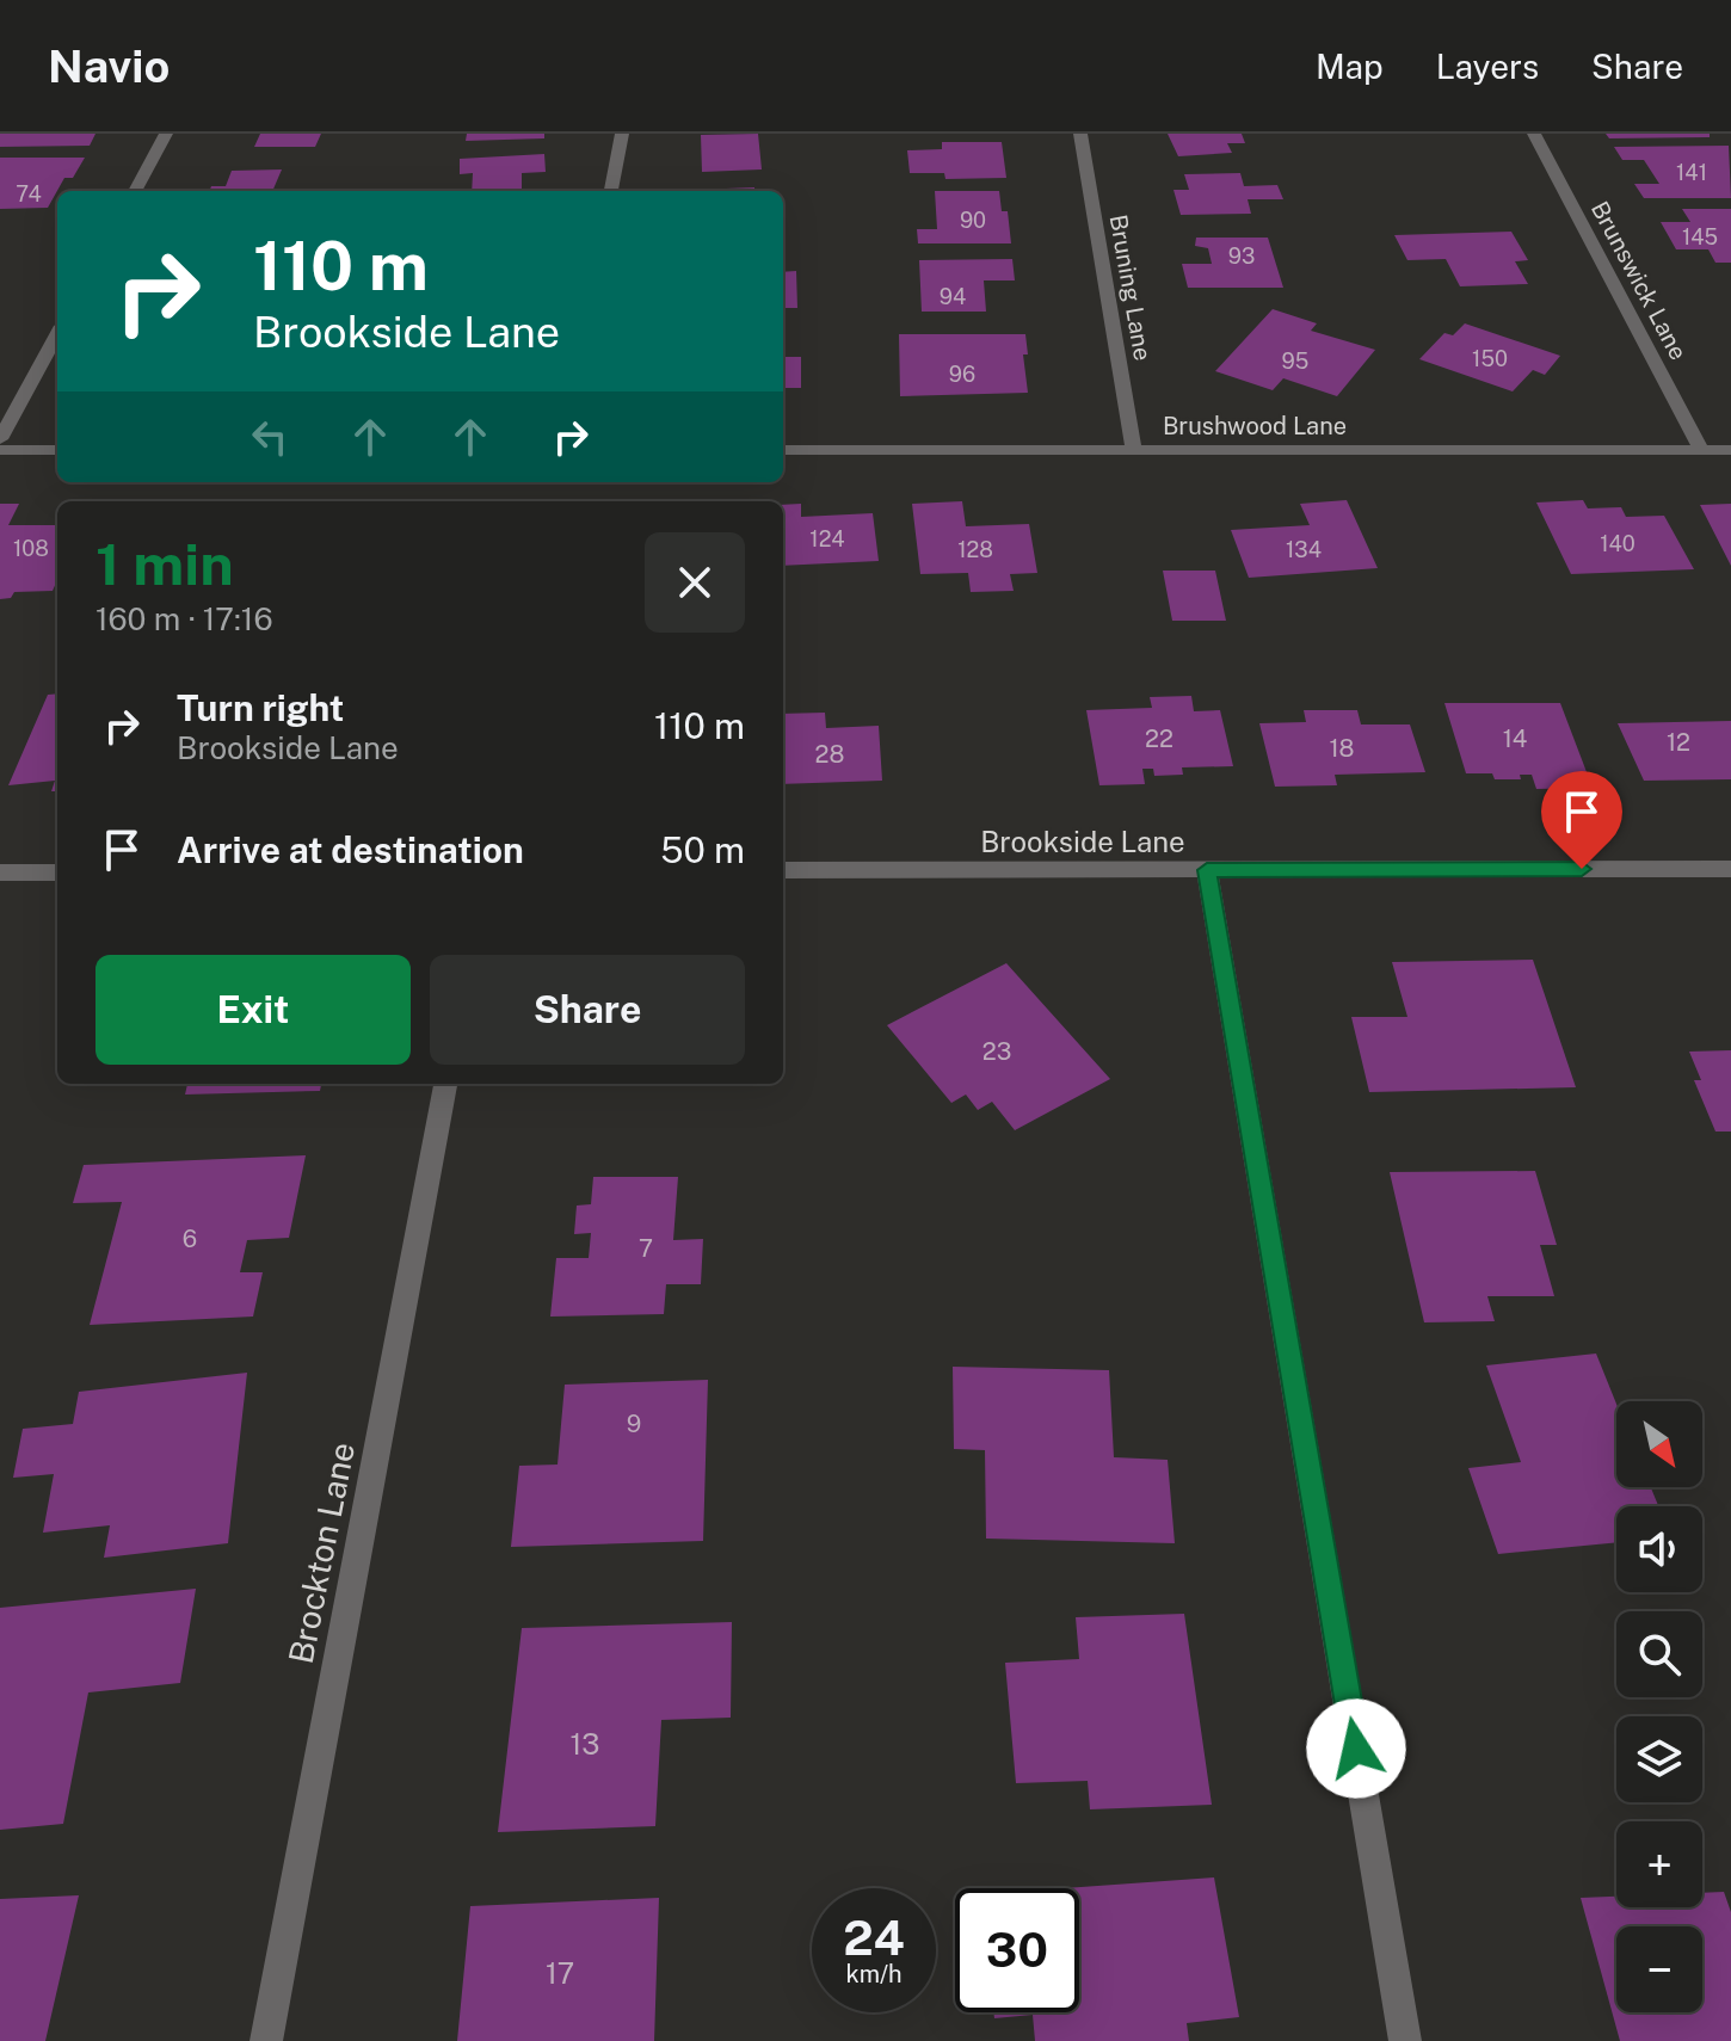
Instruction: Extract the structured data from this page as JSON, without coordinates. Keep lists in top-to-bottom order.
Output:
{
  "streets": {
    "street": [
      "Brunswick Lane",
      "Bruning Lane",
      "Brushwood Lane",
      "Brookside Lane",
      "Brockton Lane"
    ]
  },
  "crossings": [
    ["Brunswick Lane", "Brushwood Lane"],
    ["Bruning Lane", "Brushwood Lane"]
  ],
  "house_numbers": [
    "141",
    "74",
    "90",
    "145",
    "93",
    "94",
    "150",
    "95",
    "96",
    "124",
    "140",
    "108",
    "128",
    "134",
    "22",
    "14",
    "12",
    "18",
    "28",
    "23",
    "6",
    "7",
    "9",
    "13",
    "17"
  ],
  "north": "bottom right",
  "page": {
    "header": "Navio",
    "nav": ["Map", "Layers", "Share"],
    "turn": ["110 m", "Brookside Lane"],
    "heading": ["1 min", "160 m · 17:16"],
    "list": [
      {
        "name": "Turn right",
        "note": "Brookside Lane",
        "value": "110 m"
      },
      {
        "name": "Arrive at destination",
        "value": "50 m"
      }
    ],
    "buttons": ["Exit", "Share"],
    "map_buttons": ["+", "−"],
    "speed": "24 km/h",
    "limit": "30"
  }
}
